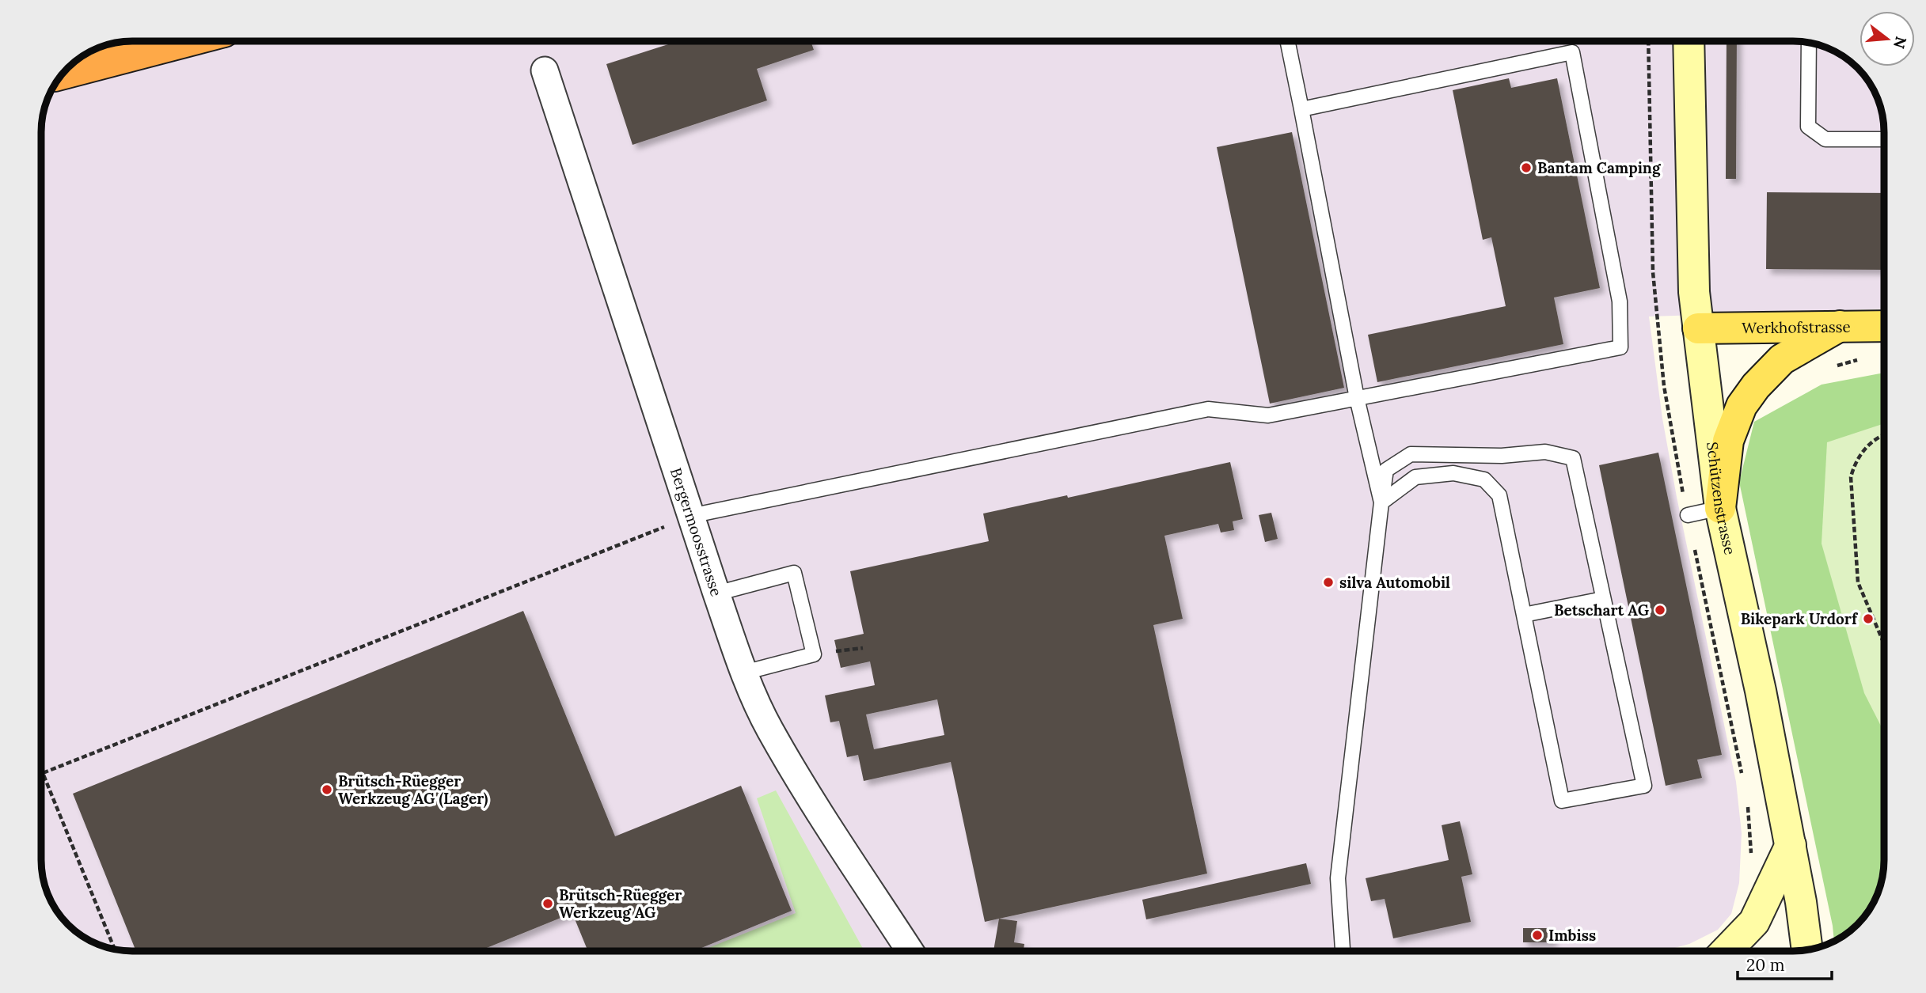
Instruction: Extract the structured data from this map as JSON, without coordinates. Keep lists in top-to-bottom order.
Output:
{
  "streets": {
    "main road": ["Werkhofstrasse", "Schützenstrasse"],
    "street": ["Bergermoosstrasse"]
  },
  "crossings": [
    ["Werkhofstrasse", "Schützenstrasse"]
  ],
  "places": [
    "Bantam Camping",
    "silva Automobil",
    "Betschart AG",
    "Bikepark Urdorf",
    "Brütsch-Rüegger Werkzeug AG (Lager)",
    "Brütsch-Rüegger Werkzeug AG",
    "Imbiss"
  ],
  "scale_bar": "20 m",
  "north": "right"
}
